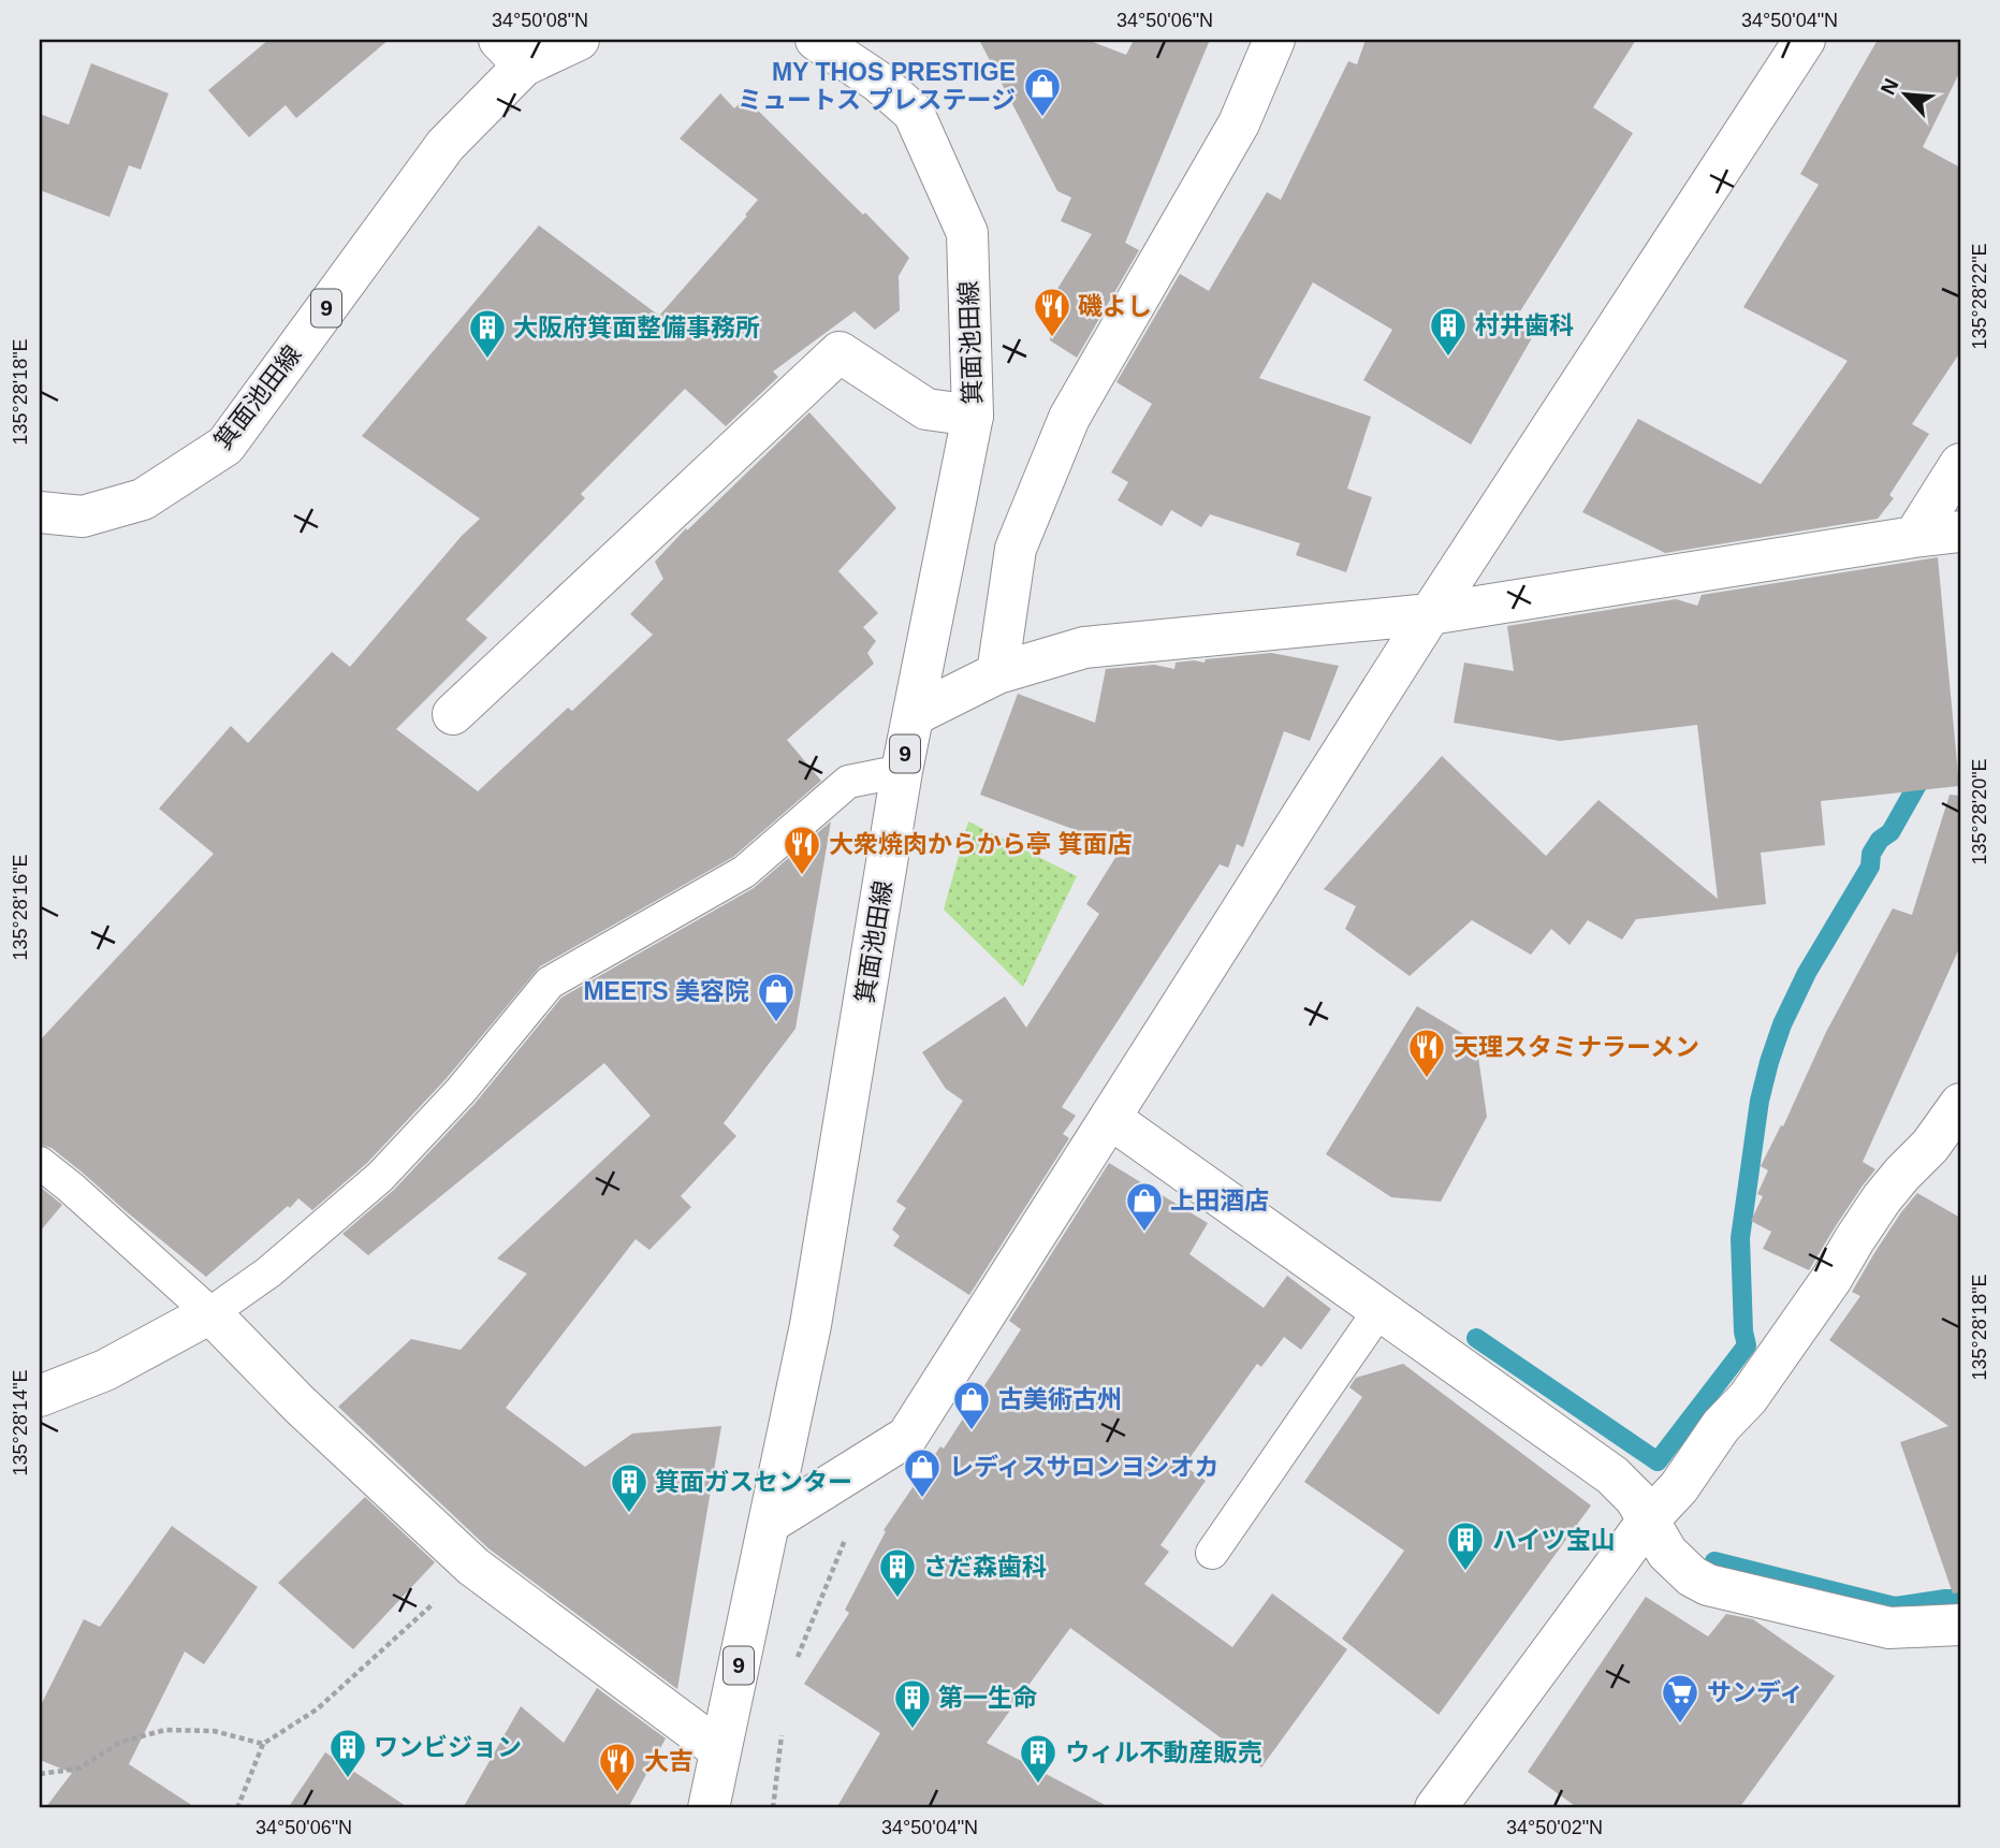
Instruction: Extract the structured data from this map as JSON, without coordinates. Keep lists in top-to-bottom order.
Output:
{
  "streets": {
    "street": ["9", "箕面池田線"]
  },
  "places": {
    "shop": [
      "MY THOS PRESTIGE ミュートス プレステージ",
      "MEETS 美容院",
      "上田酒店",
      "古美術古州",
      "レディスサロンヨシオカ"
    ],
    "restaurant": [
      "磯よし",
      "大衆焼肉からから亭 箕面店",
      "天理スタミナラーメン",
      "大吉"
    ],
    "building": [
      "村井歯科",
      "大阪府箕面整備事務所",
      "箕面ガスセンター",
      "ハイツ宝山",
      "さだ森歯科",
      "第一生命",
      "ワンビジョン",
      "ウィル不動産販売"
    ],
    "supermarket": ["サンディ"]
  },
  "north": "top left",
  "coordinates": [
    "34°50'08\"N",
    "34°50'06\"N",
    "34°50'04\"N",
    "135°28'22\"E",
    "135°28'18\"E",
    "135°28'20\"E",
    "135°28'16\"E",
    "135°28'14\"E",
    "34°50'02\"N"
  ]
}
